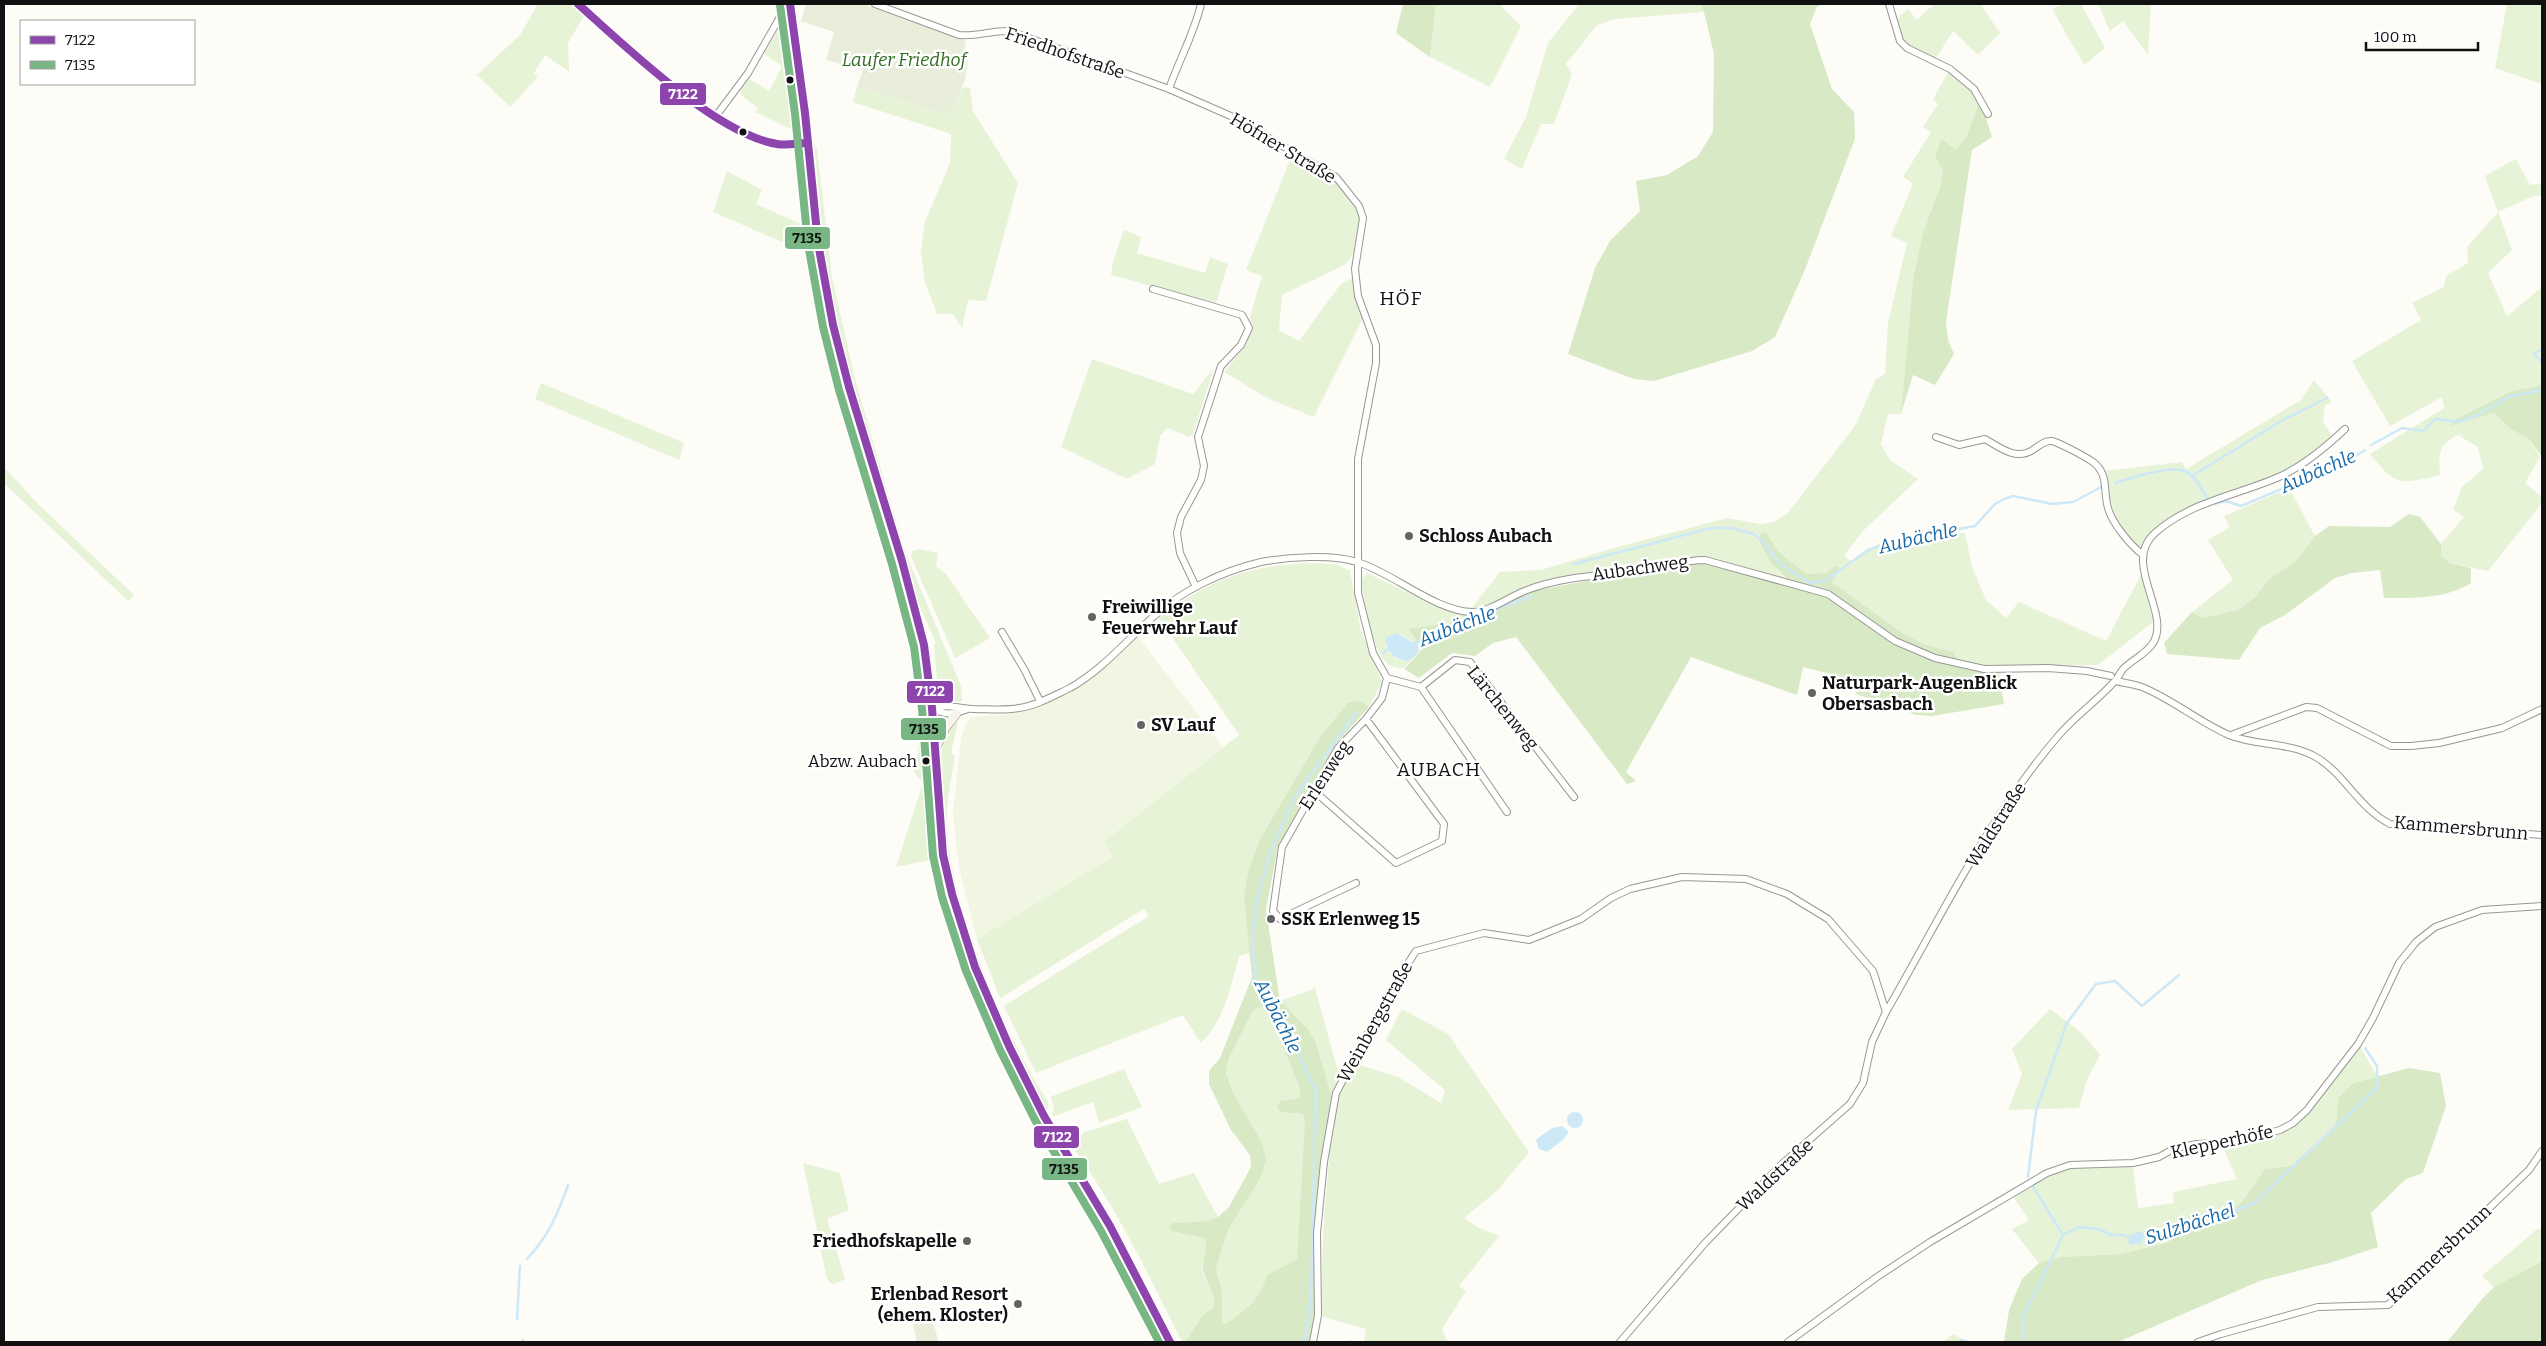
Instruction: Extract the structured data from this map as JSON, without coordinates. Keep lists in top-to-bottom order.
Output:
{
  "streets": {
    "street": [
      "Friedhofstraße",
      "Höfner Straße",
      "Aubachweg",
      "Lärchenweg",
      "Erlenweg",
      "Waldstraße",
      "Kammersbrunn",
      "Weinbergstraße",
      "Klepperhöfe"
    ]
  },
  "crossings": [
    ["Friedhofstraße", "Höfner Straße"],
    ["Höfner Straße", "Aubachweg"],
    ["Aubachweg", "Waldstraße"],
    ["Waldstraße", "Weinbergstraße"]
  ],
  "districts": ["HÖF", "AUBACH"],
  "water": ["Aubächle", "Sulzbächel"],
  "parks": ["Laufer Friedhof"],
  "places": [
    "Schloss Aubach",
    "Freiwillige Feuerwehr Lauf",
    "Naturpark-AugenBlick Obersasbach",
    "SV Lauf",
    "Abzw. Aubach",
    "SSK Erlenweg 15",
    "Friedhofskapelle",
    "Erlenbad Resort (ehem. Kloster)"
  ],
  "lines": ["transit line 7122", "transit line 7135"],
  "legend": ["7122", "7135"],
  "scale_bar": "100 m"
}
